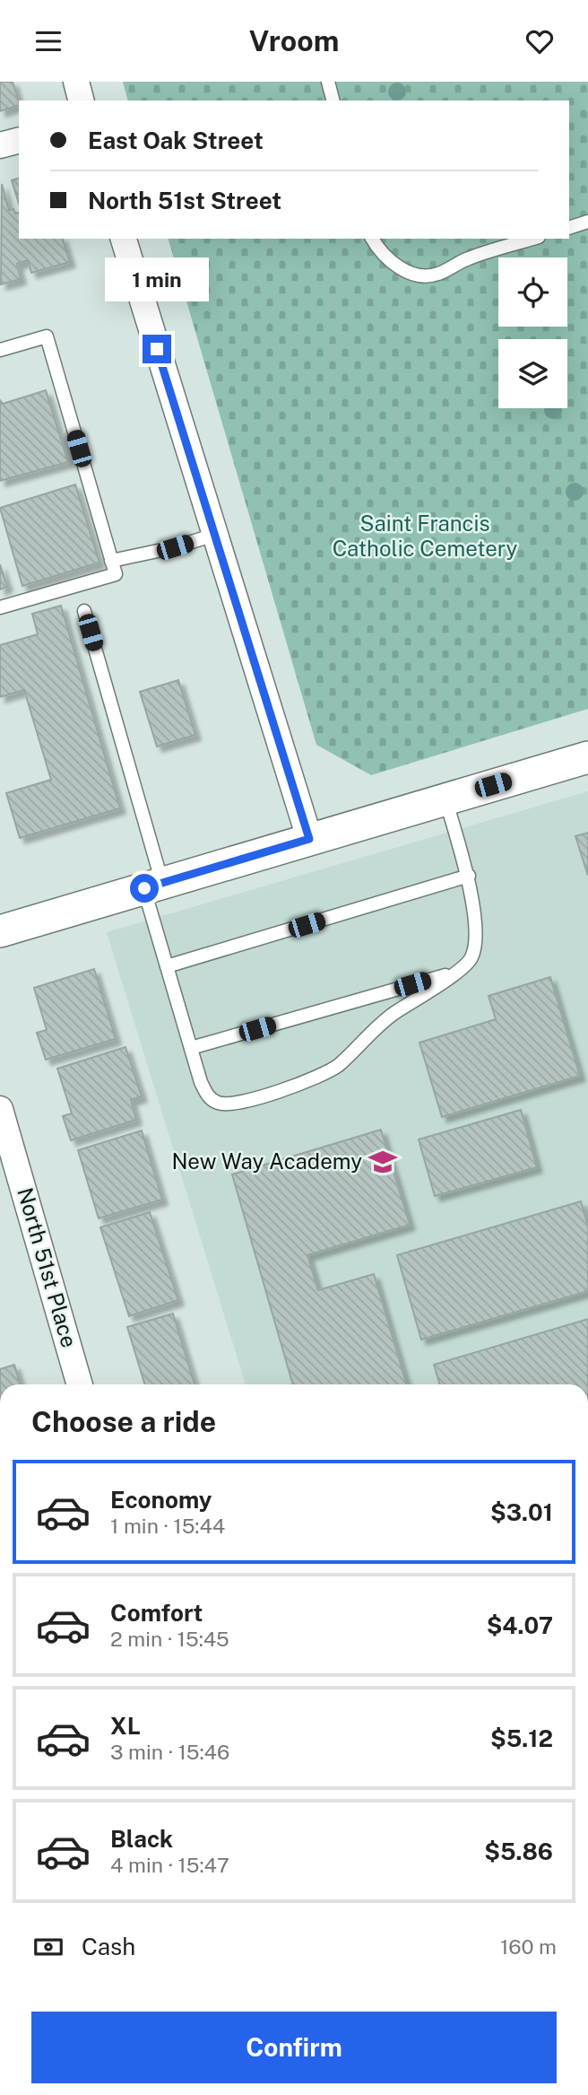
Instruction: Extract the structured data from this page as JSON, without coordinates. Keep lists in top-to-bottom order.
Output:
{
  "streets": {
    "street": ["North 51st Place"]
  },
  "parks": ["Saint Francis Catholic Cemetery"],
  "places": {
    "school or university": ["New Way Academy"]
  },
  "page": {
    "header": "Vroom",
    "banner": ["East Oak Street", "North 51st Street"],
    "bubble": "1 min",
    "heading": "Choose a ride",
    "list": [
      {
        "name": "Economy",
        "note": "1 min · 15:44",
        "value": "$3.01"
      },
      {
        "name": "Comfort",
        "note": "2 min · 15:45",
        "value": "$4.07"
      },
      {
        "name": "XL",
        "note": "3 min · 15:46",
        "value": "$5.12"
      },
      {
        "name": "Black",
        "note": "4 min · 15:47",
        "value": "$5.86"
      }
    ],
    "pay": ["Cash", "160 m"],
    "buttons": "Confirm"
  }
}
